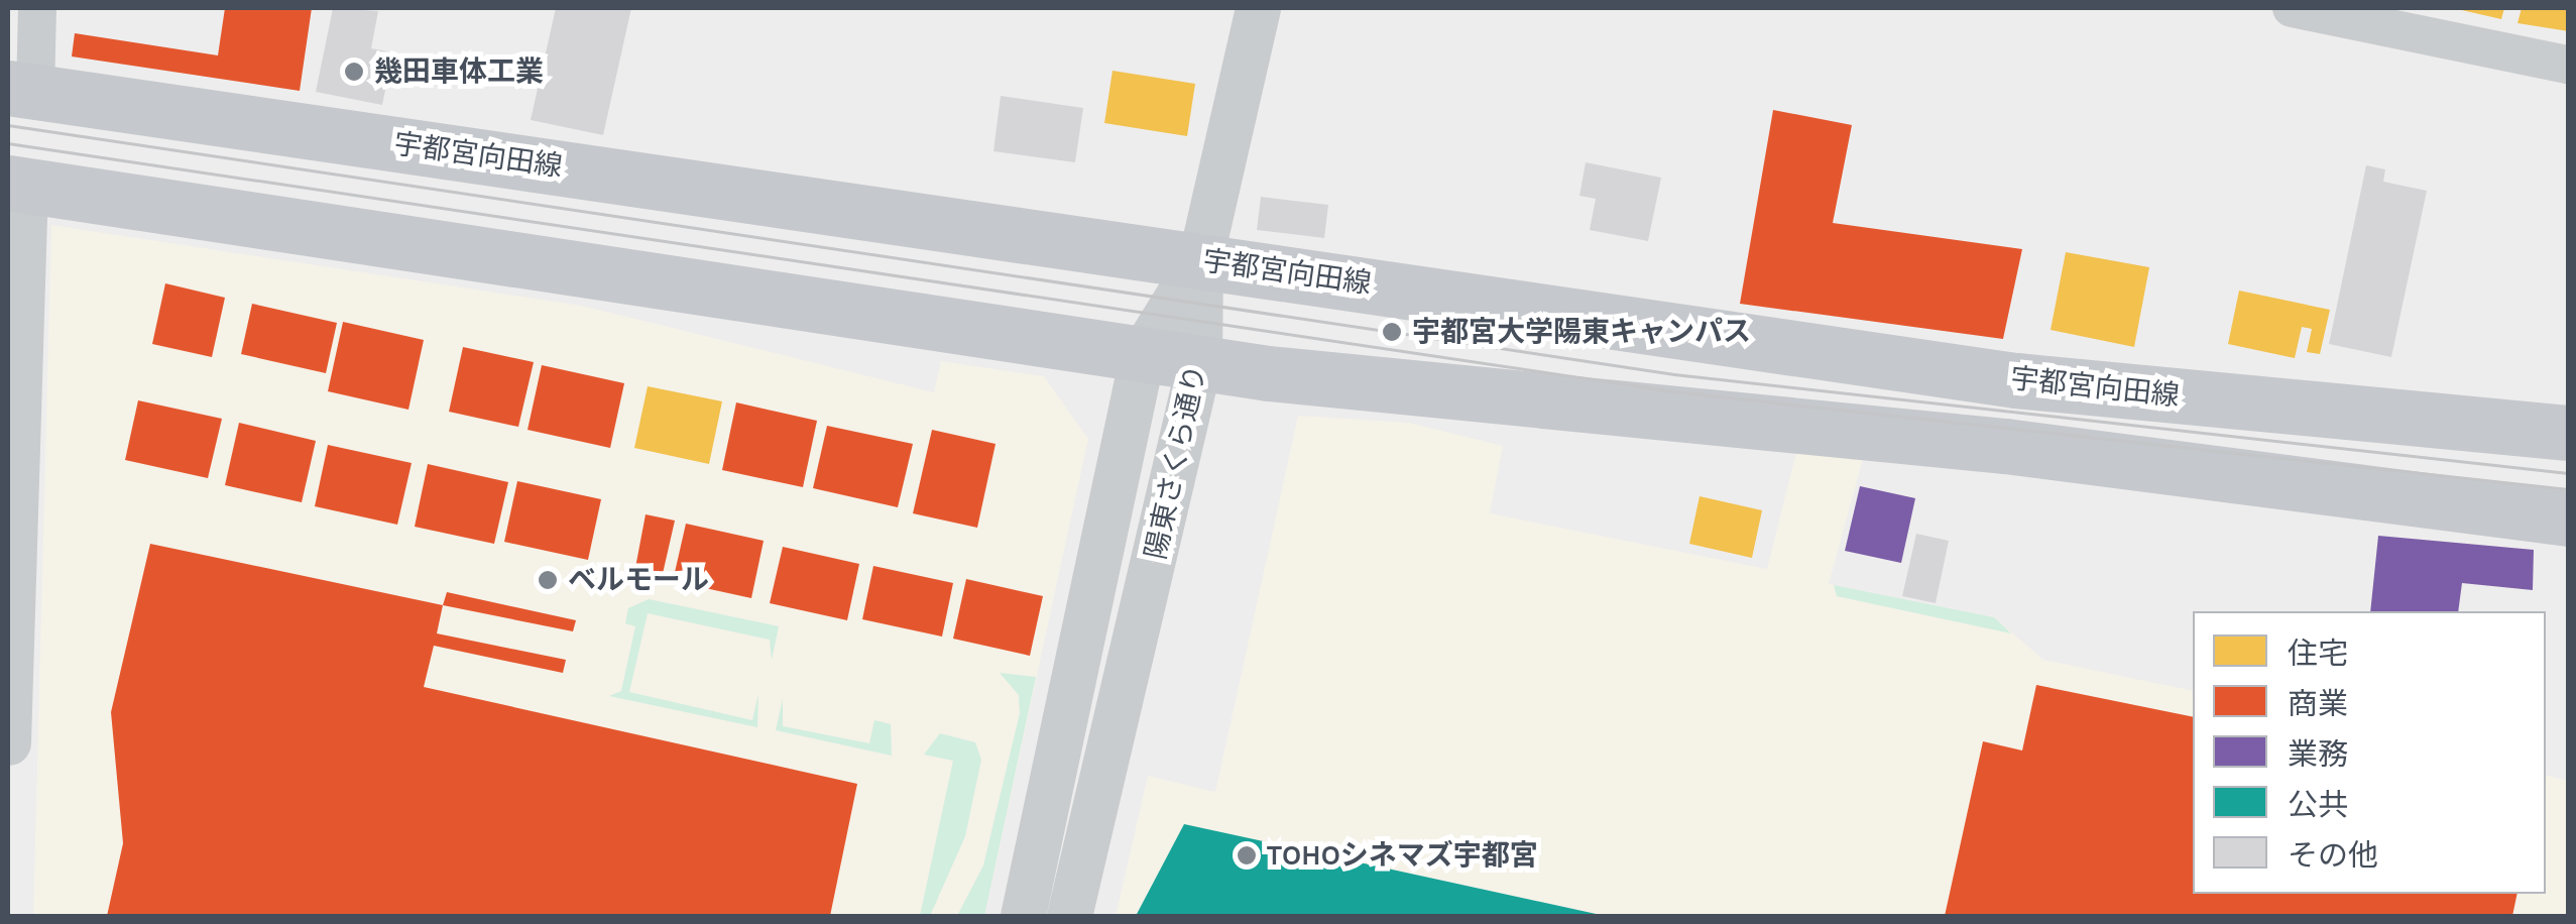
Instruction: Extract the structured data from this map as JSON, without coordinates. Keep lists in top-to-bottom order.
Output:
{
  "streets": {
    "main road": ["宇都宮向田線"],
    "street": ["陽東さくら通り"]
  },
  "crossings": [
    ["宇都宮向田線", "陽東さくら通り"]
  ],
  "places": [
    "幾田車体工業",
    "宇都宮大学陽東キャンパス",
    "ベルモール",
    "TOHOシネマズ宇都宮"
  ],
  "legend": [
    "住宅",
    "商業",
    "業務",
    "公共",
    "その他"
  ]
}
